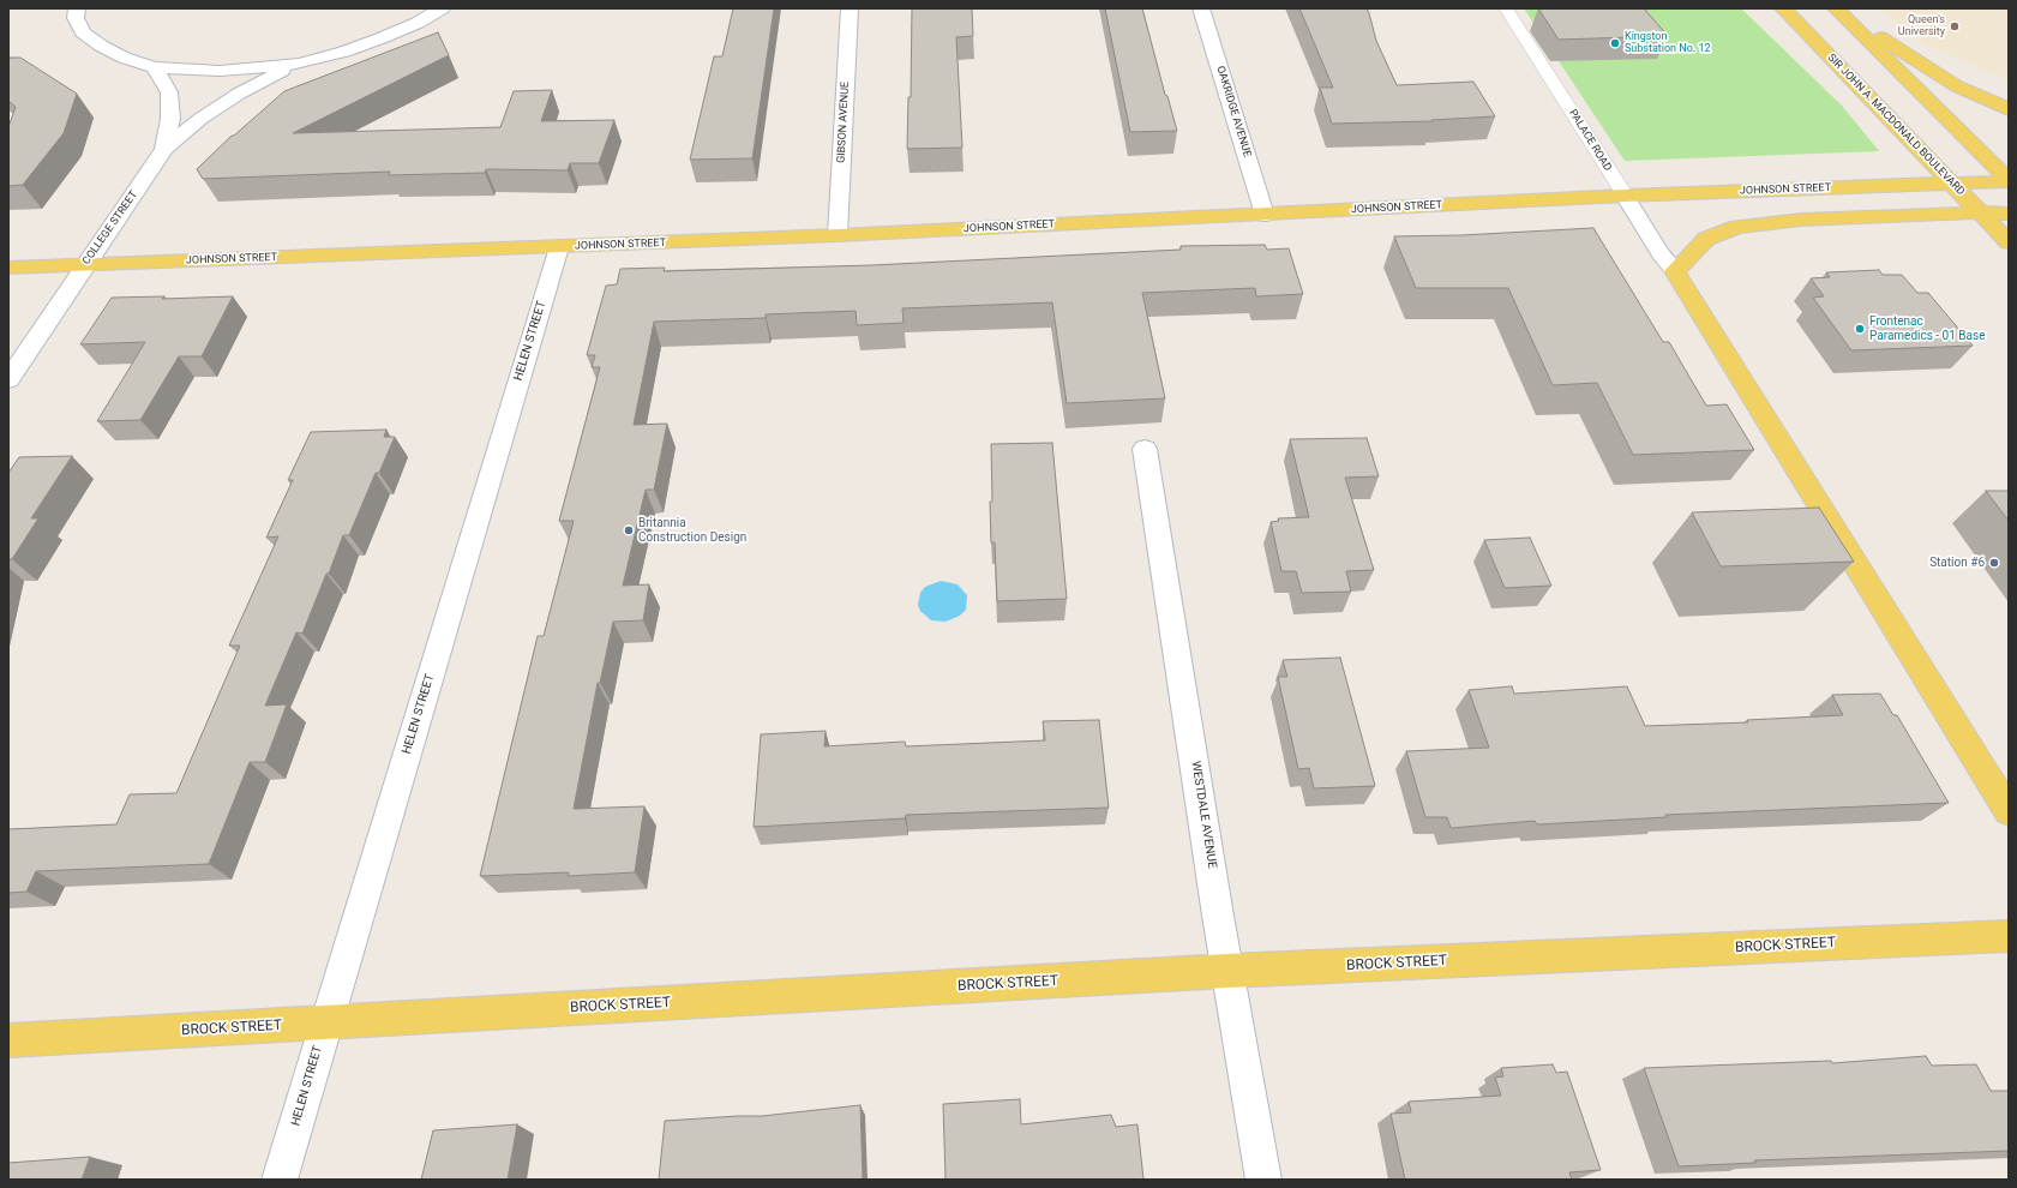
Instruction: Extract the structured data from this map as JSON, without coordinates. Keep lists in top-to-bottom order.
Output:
{
  "streets": {
    "main road": ["SIR JOHN A. MACDONALD BOULEVARD", "JOHNSON STREET", "BROCK STREET"],
    "street": [
      "OAKRIDGE AVENUE",
      "GIBSON AVENUE",
      "PALACE ROAD",
      "COLLEGE STREET",
      "HELEN STREET",
      "WESTDALE AVENUE"
    ]
  },
  "crossings": [
    ["OAKRIDGE AVENUE", "JOHNSON STREET"],
    ["GIBSON AVENUE", "JOHNSON STREET"],
    ["SIR JOHN A. MACDONALD BOULEVARD", "JOHNSON STREET"],
    ["PALACE ROAD", "JOHNSON STREET"],
    ["JOHNSON STREET", "COLLEGE STREET"],
    ["JOHNSON STREET", "HELEN STREET"],
    ["HELEN STREET", "BROCK STREET"],
    ["WESTDALE AVENUE", "BROCK STREET"]
  ],
  "places": [
    "Queen's University",
    "Kingston Substation No. 12",
    "Frontenac Paramedics - 01 Base",
    "Britannia Construction Design",
    "Station #6"
  ]
}
